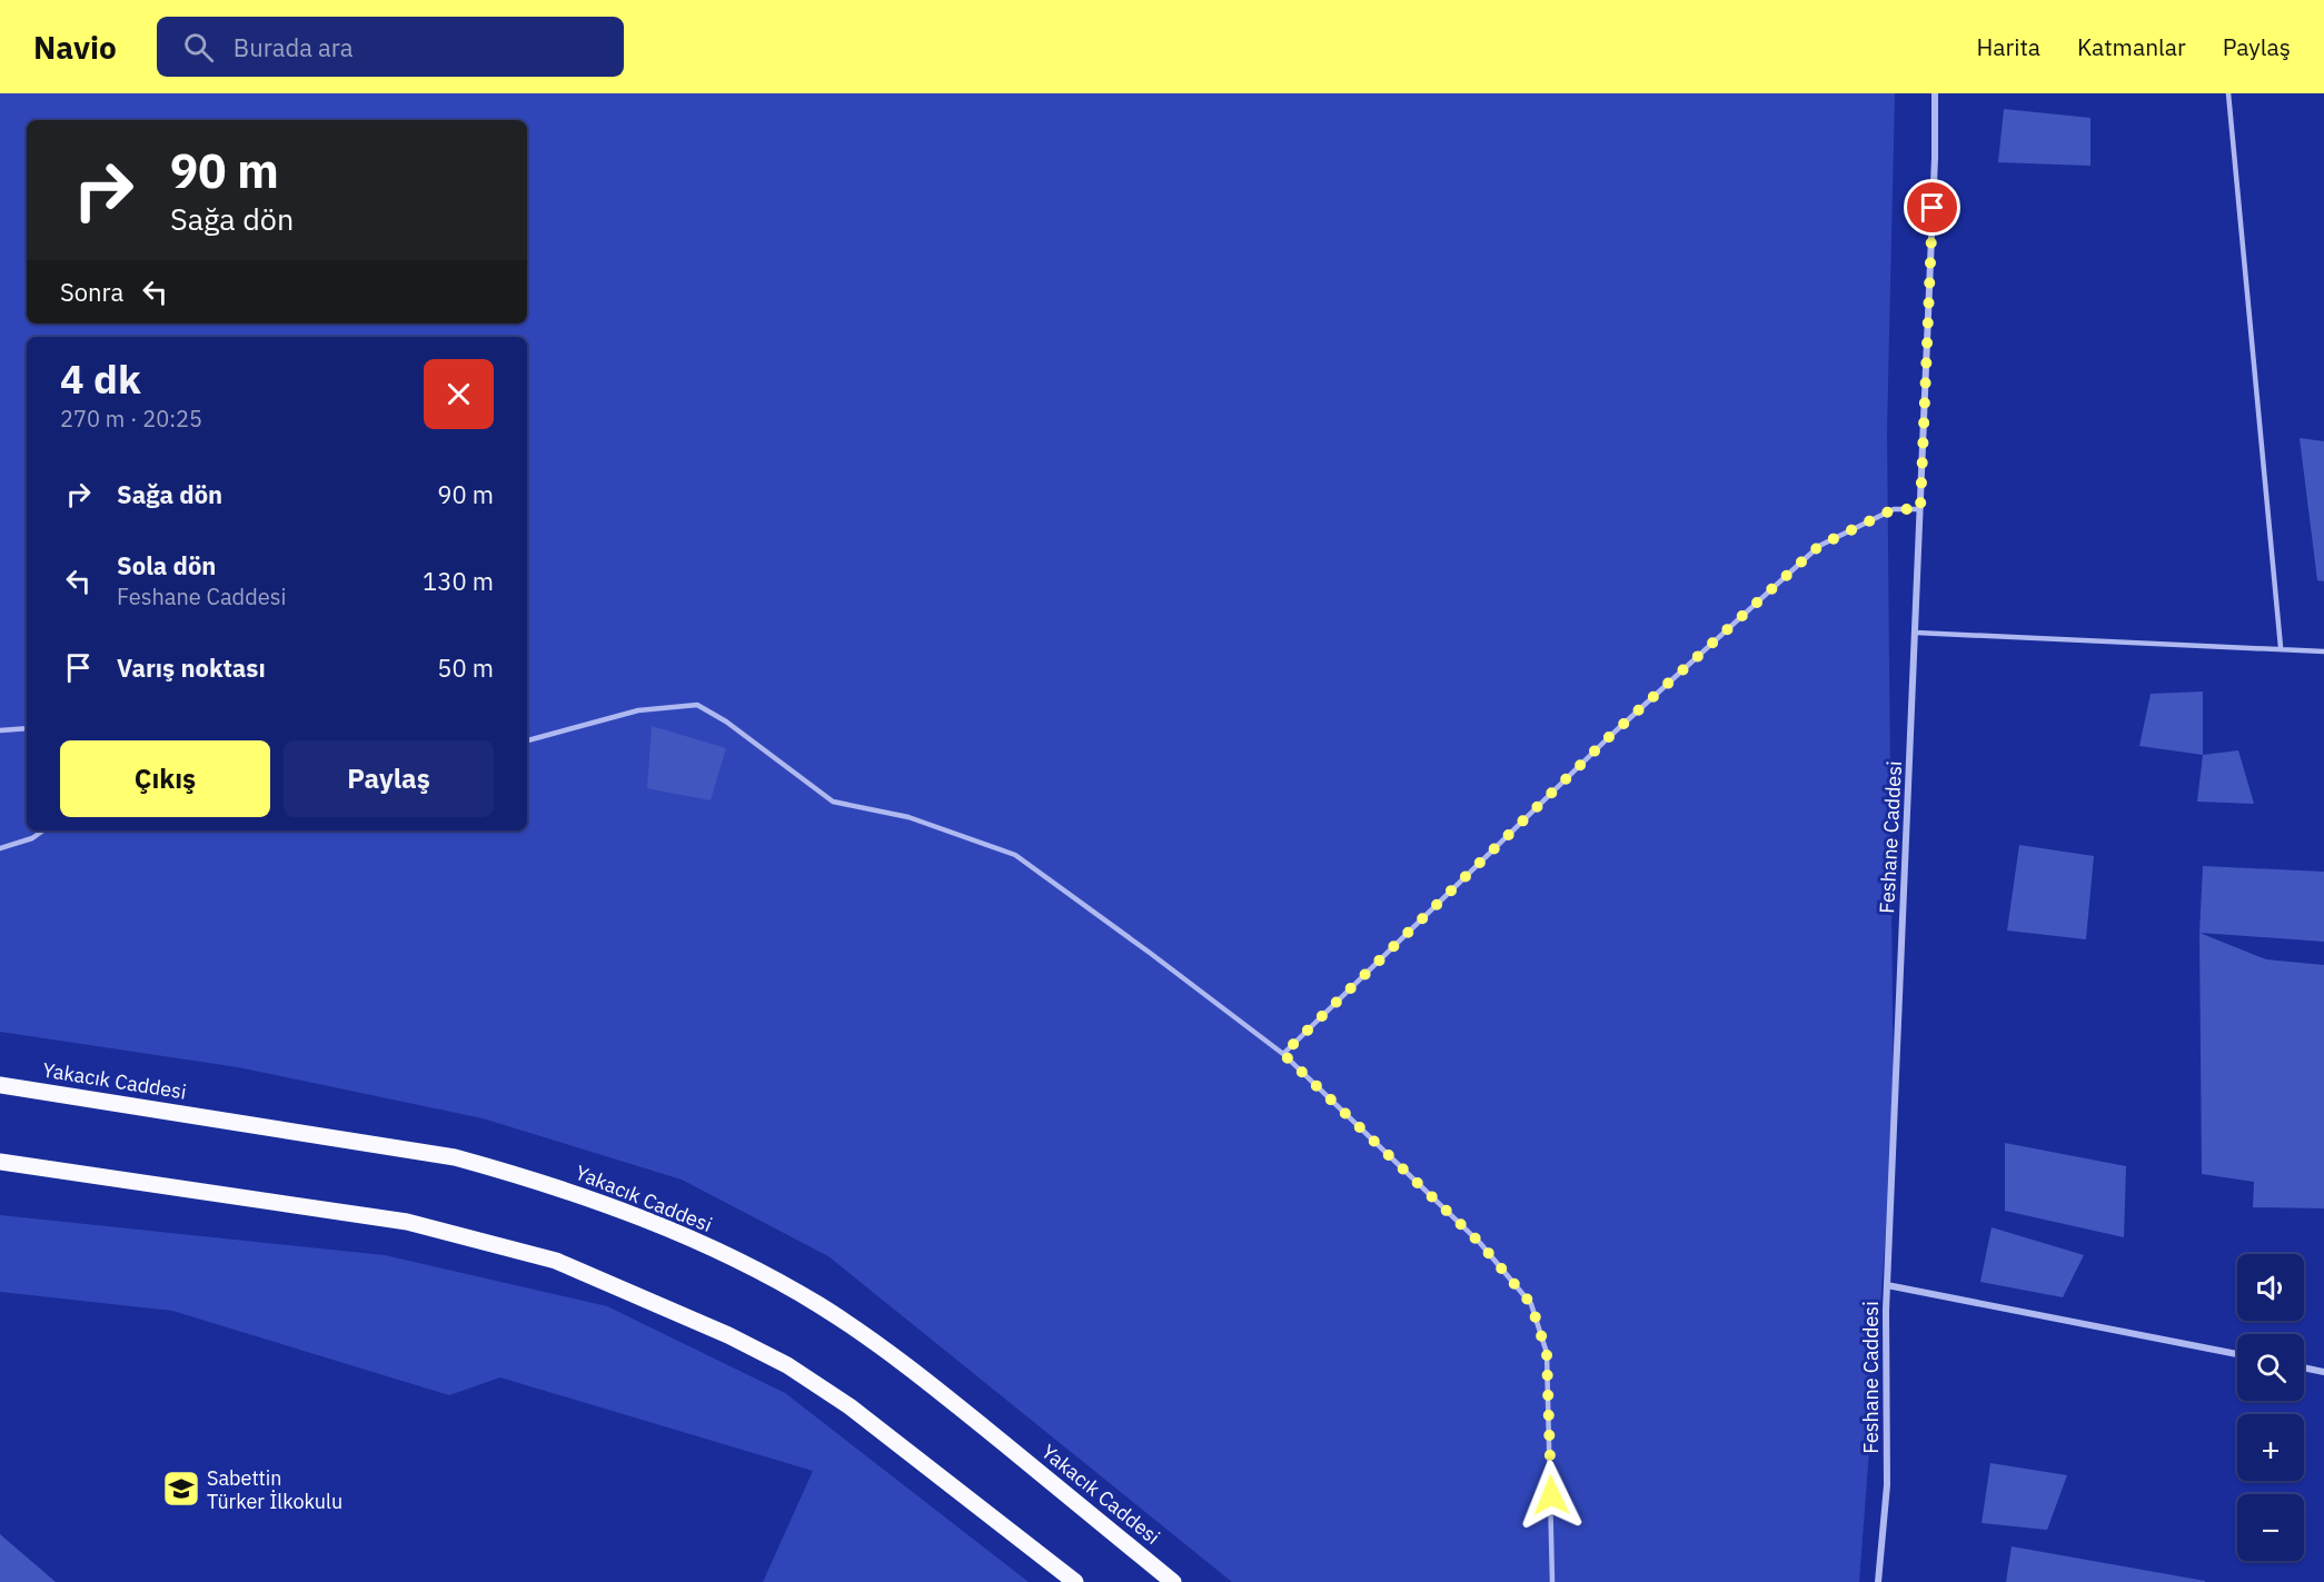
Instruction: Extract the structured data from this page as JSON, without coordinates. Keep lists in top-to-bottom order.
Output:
{
  "streets": {
    "main road": ["Yakacık Caddesi"],
    "street": ["Feshane Caddesi"]
  },
  "places": {
    "school or university": ["Sabettin Türker İlkokulu"]
  },
  "page": {
    "header": "Navio",
    "search": "Burada ara",
    "nav": ["Harita", "Katmanlar", "Paylaş"],
    "turn": ["90 m", "Sağa dön"],
    "then": "Sonra",
    "heading": ["4 dk", "270 m · 20:25"],
    "list": [
      {
        "name": "Sağa dön",
        "value": "90 m"
      },
      {
        "name": "Sola dön",
        "note": "Feshane Caddesi",
        "value": "130 m"
      },
      {
        "name": "Varış noktası",
        "value": "50 m"
      }
    ],
    "buttons": ["Çıkış", "Paylaş"],
    "map_buttons": ["+", "−"]
  }
}
